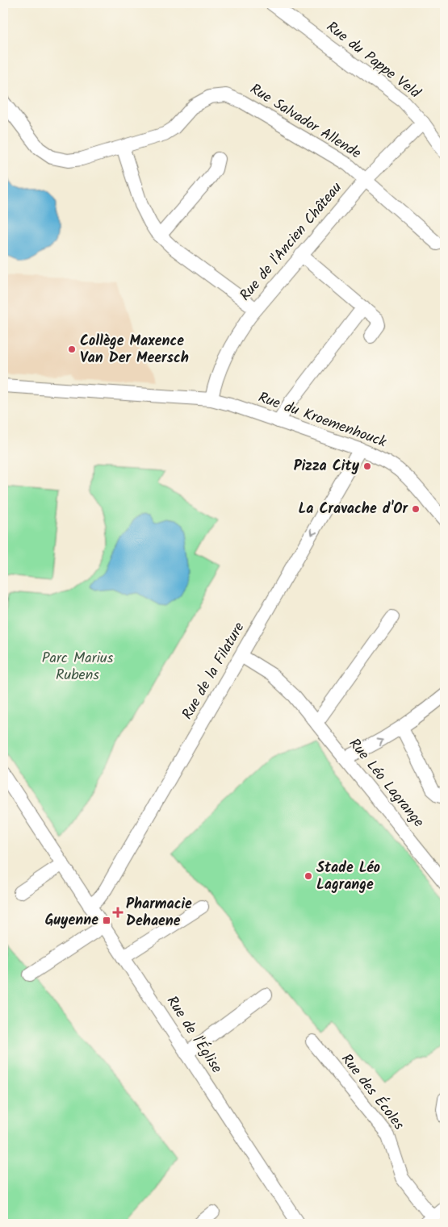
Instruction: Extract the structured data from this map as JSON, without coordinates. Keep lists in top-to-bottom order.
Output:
{
  "streets": {
    "street": [
      "Rue du Pappe Veld",
      "Rue Salvador Allende",
      "Rue de l'Ancien Château",
      "Rue du Kroemenhouck",
      "Rue de la Filature",
      "Rue Léo Lagrange",
      "Rue de l'Église",
      "Rue des Écoles"
    ]
  },
  "crossings": [
    ["Rue du Pappe Veld", "Rue de l'Ancien Château"],
    ["Rue Salvador Allende", "Rue de l'Ancien Château"],
    ["Rue de l'Ancien Château", "Rue du Kroemenhouck"],
    ["Rue du Kroemenhouck", "Rue de la Filature"],
    ["Rue de la Filature", "Rue Léo Lagrange"],
    ["Rue de la Filature", "Rue de l'Église"]
  ],
  "parks": ["Parc Marius Rubens"],
  "places": {
    "other": [
      "Collège Maxence Van Der Meersch",
      "Pizza City",
      "La Cravache d'Or",
      "Stade Léo Lagrange"
    ],
    "health": ["Pharmacie Dehaene"],
    "transit": ["Guyenne"]
  }
}
